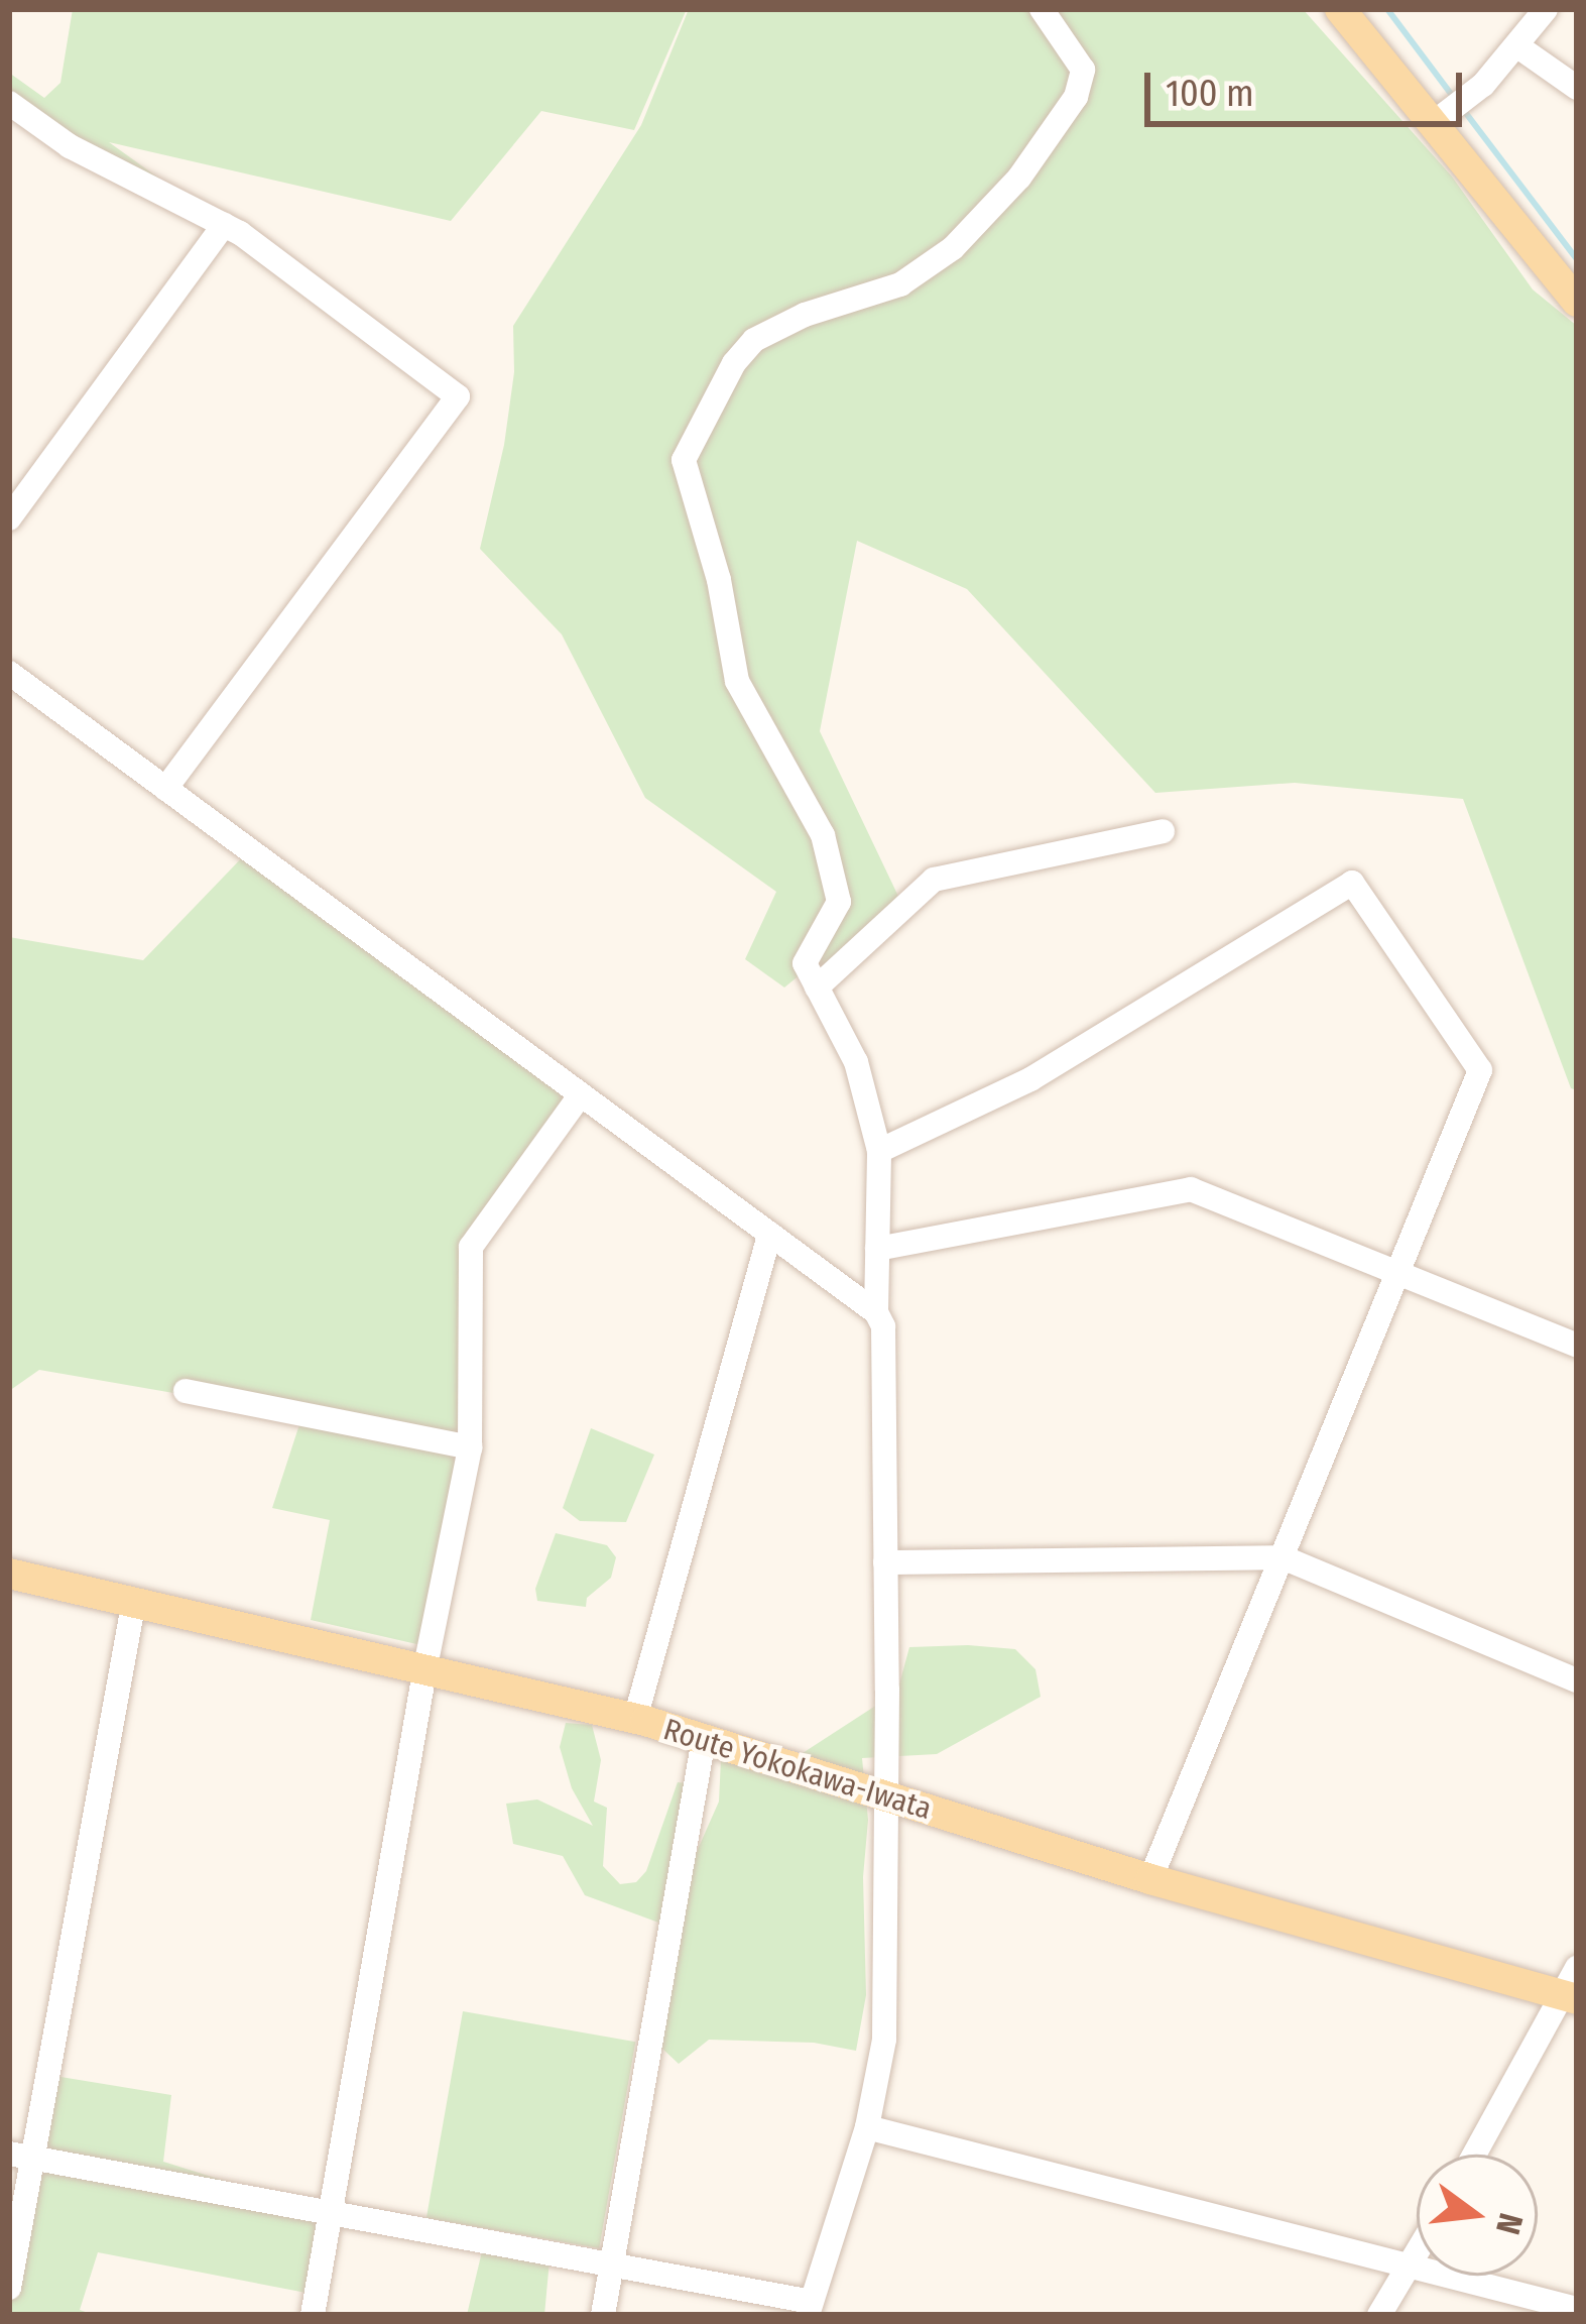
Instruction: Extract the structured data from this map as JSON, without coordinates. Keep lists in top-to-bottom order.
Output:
{
  "streets": {
    "main road": ["Route Yokokawa-Iwata"]
  },
  "scale_bar": "100 m",
  "north": "right"
}
